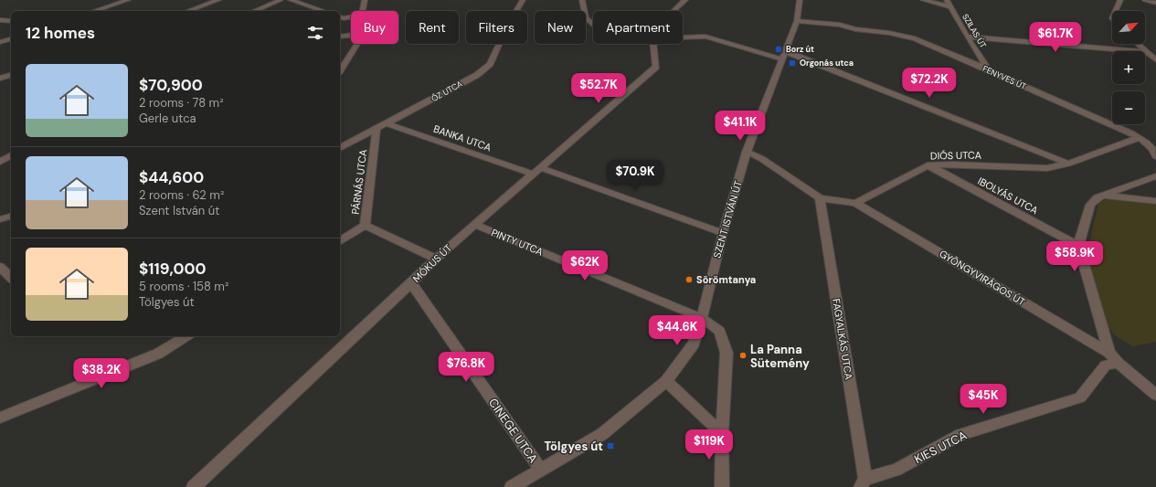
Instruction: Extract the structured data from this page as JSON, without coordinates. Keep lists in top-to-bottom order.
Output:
{
  "streets": {
    "street": [
      "SZILAS ÚT",
      "FENYVES ÚT",
      "ŐZ UTCA",
      "BANKA UTCA",
      "DIÓS UTCA",
      "PÁRNÁS UTCA",
      "IBOLYÁS UTCA",
      "SZENT ISTVÁN ÚT",
      "PINTY UTCA",
      "MÓKUS ÚT",
      "GYÖNGYVIRÁGOS ÚT",
      "FAGYALKÁS UTCA",
      "CINEGE UTCA",
      "KIES UTCA"
    ]
  },
  "crossings": [
    ["SZILAS ÚT", "FENYVES ÚT"],
    ["FENYVES ÚT", "DIÓS UTCA"],
    ["FENYVES ÚT", "SZENT ISTVÁN ÚT"],
    ["ŐZ UTCA", "BANKA UTCA"],
    ["ŐZ UTCA", "PÁRNÁS UTCA"],
    ["BANKA UTCA", "MÓKUS ÚT"],
    ["DIÓS UTCA", "IBOLYÁS UTCA"],
    ["DIÓS UTCA", "GYÖNGYVIRÁGOS ÚT"],
    ["PÁRNÁS UTCA", "MÓKUS ÚT"],
    ["SZENT ISTVÁN ÚT", "PINTY UTCA"],
    ["SZENT ISTVÁN ÚT", "CINEGE UTCA"],
    ["PINTY UTCA", "MÓKUS ÚT"],
    ["MÓKUS ÚT", "CINEGE UTCA"],
    ["GYÖNGYVIRÁGOS ÚT", "KIES UTCA"],
    ["FAGYALKÁS UTCA", "KIES UTCA"]
  ],
  "places": {
    "transit": ["Borz út", "Orgonás utca", "Tölgyes út"],
    "other": ["Sörömtanya", "La Panna Sütemény"]
  },
  "north": "top right",
  "page": {
    "map_buttons": ["+", "−"],
    "chip": [
      "Buy",
      "Rent",
      "Filters",
      "New",
      "Apartment"
    ],
    "heading": "12 homes",
    "price": [
      "$61.7K",
      "$72.2K",
      "$52.7K",
      "$41.1K",
      "$70.9K",
      "$58.9K",
      "$62K",
      "$44.6K",
      "$76.8K",
      "$38.2K",
      "$45K",
      "$119K"
    ],
    "list": [
      {
        "name": "$70,900",
        "note": "2 rooms · 78 m² · Gerle utca"
      },
      {
        "name": "$44,600",
        "note": "2 rooms · 62 m² · Szent István út"
      },
      {
        "name": "$119,000",
        "note": "5 rooms · 158 m² · Tölgyes út"
      }
    ]
  }
}
